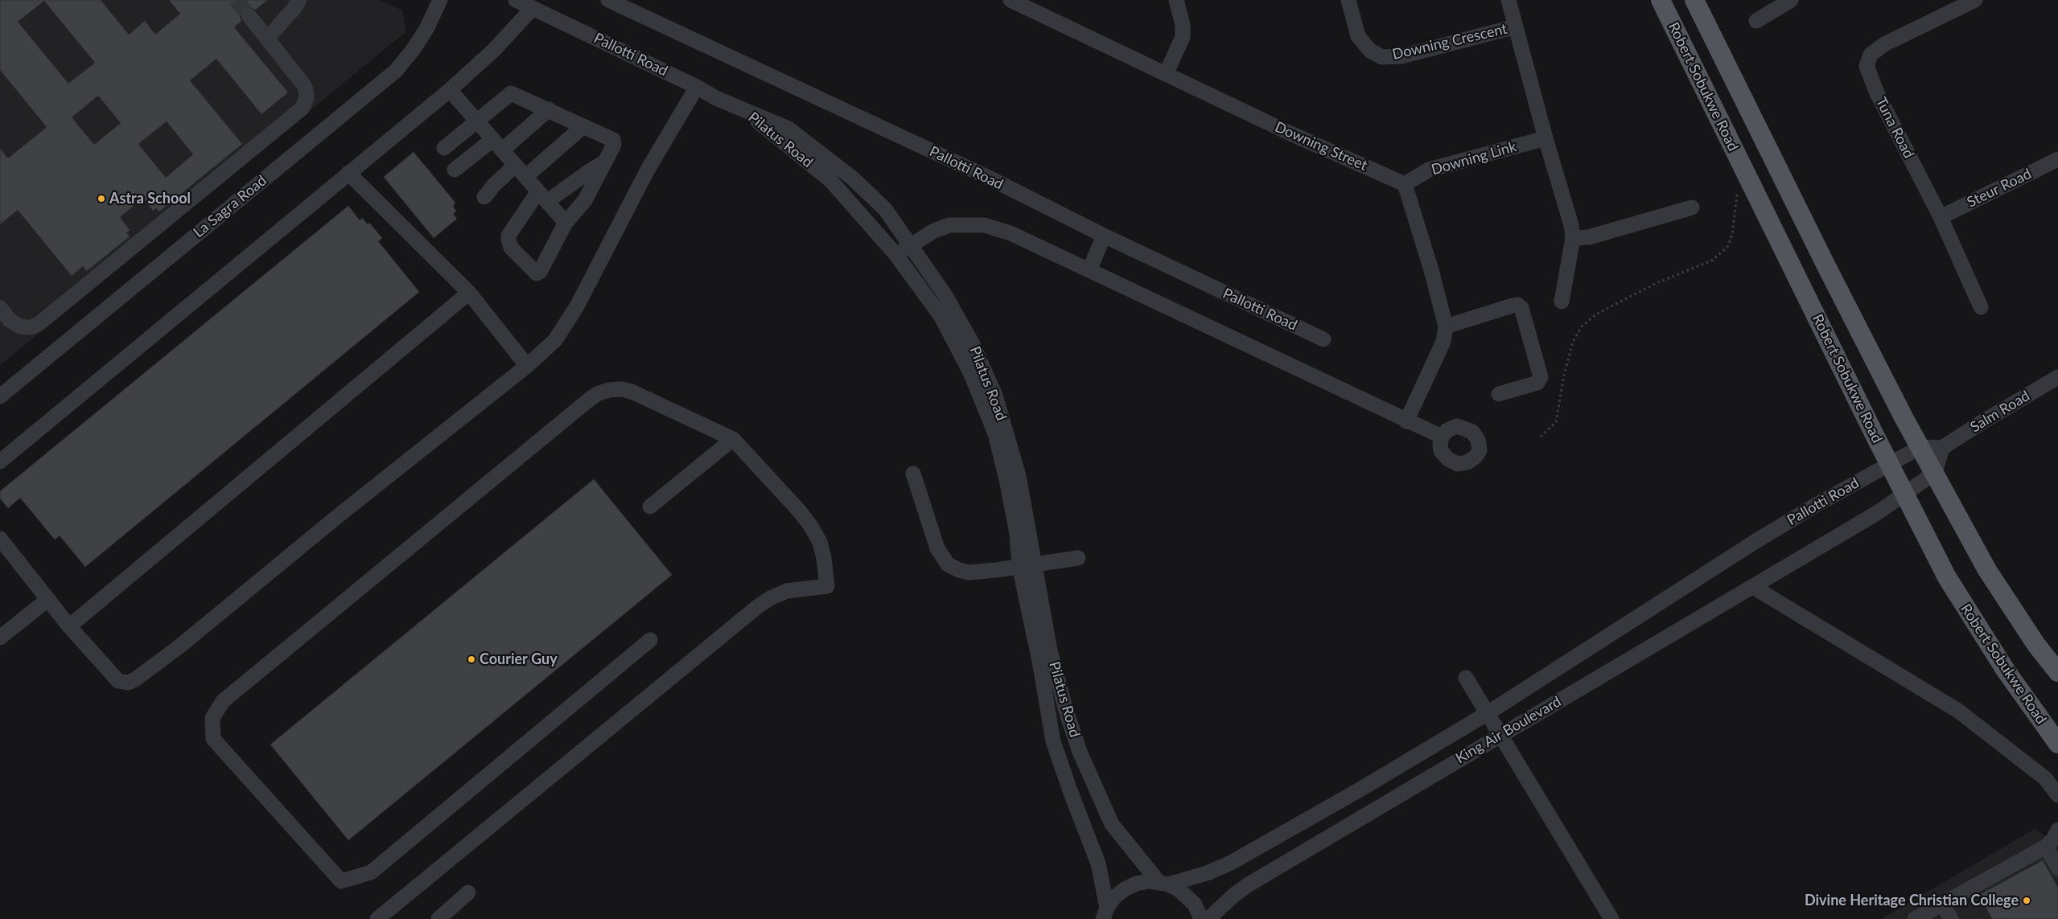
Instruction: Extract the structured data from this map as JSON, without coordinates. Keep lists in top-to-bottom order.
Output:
{
  "streets": {
    "main road": ["Robert Sobukwe Road"],
    "street": [
      "Downing Crescent",
      "Pallotti Road",
      "Tuna Road",
      "Pilatus Road",
      "Downing Street",
      "Downing Link",
      "Steur Road",
      "La Sagra Road",
      "Salm Road",
      "King Air Boulevard"
    ]
  },
  "crossings": [
    ["Downing Crescent", "Downing Link"],
    ["Pallotti Road", "Robert Sobukwe Road"],
    ["Pallotti Road", "Pilatus Road"],
    ["Pallotti Road", "King Air Boulevard"],
    ["Robert Sobukwe Road", "King Air Boulevard"],
    ["Tuna Road", "Steur Road"],
    ["Pilatus Road", "King Air Boulevard"],
    ["Downing Street", "Downing Link"]
  ],
  "places": ["Astra School", "Courier Guy", "Divine Heritage Christian College"]
}
